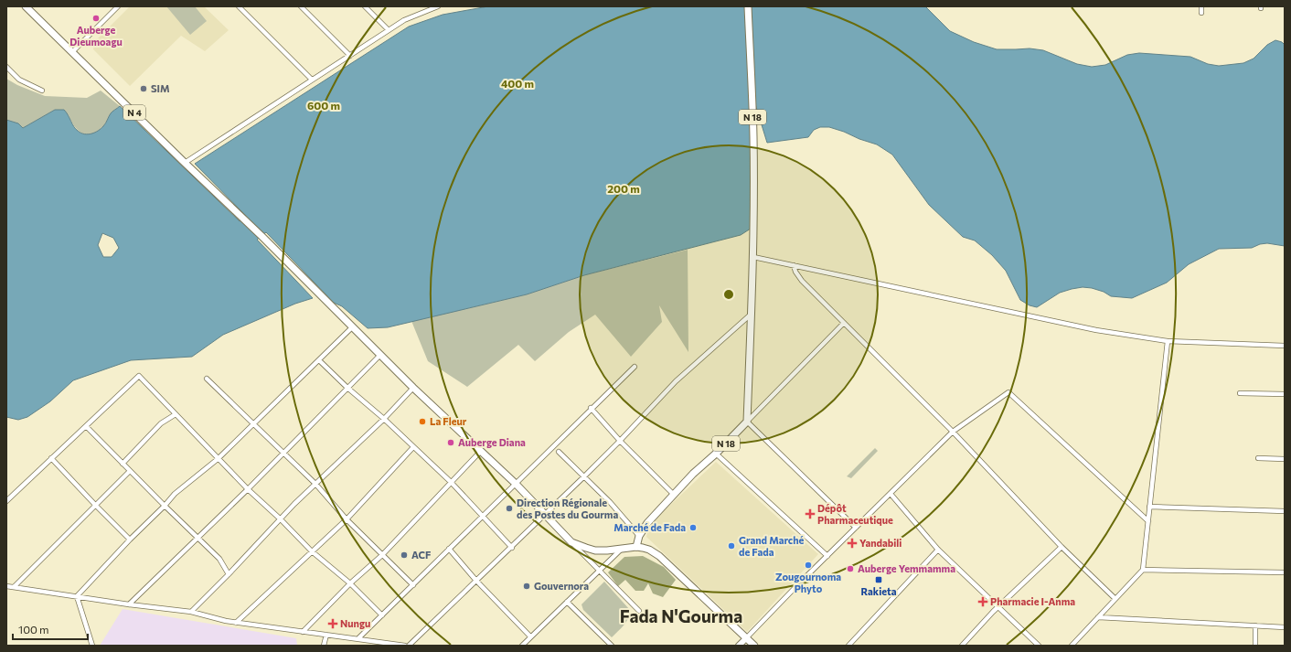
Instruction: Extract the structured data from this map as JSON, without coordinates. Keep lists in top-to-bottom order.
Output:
{
  "streets": {
    "main road": ["N 4", "N 18"]
  },
  "crossings": [
    ["N 4", "N 18"]
  ],
  "districts": ["Fada N'Gourma"],
  "places": {
    "other": [
      "Auberge Dieumoagu",
      "SIM",
      "La Fleur",
      "Auberge Diana",
      "Direction Régionale des Postes du Gourma",
      "Marché de Fada",
      "Grand Marché de Fada",
      "ACF",
      "Zougournoma Phyto",
      "Auberge Yemmamma",
      "Gouvernora"
    ],
    "health": [
      "Dépôt Pharmaceutique",
      "Yandabili",
      "Pharmacie I-Anma",
      "Nungu"
    ],
    "transit": ["Rakieta"]
  },
  "scale_bar": "100 m",
  "rings": ["400 m", "600 m", "200 m"]
}
